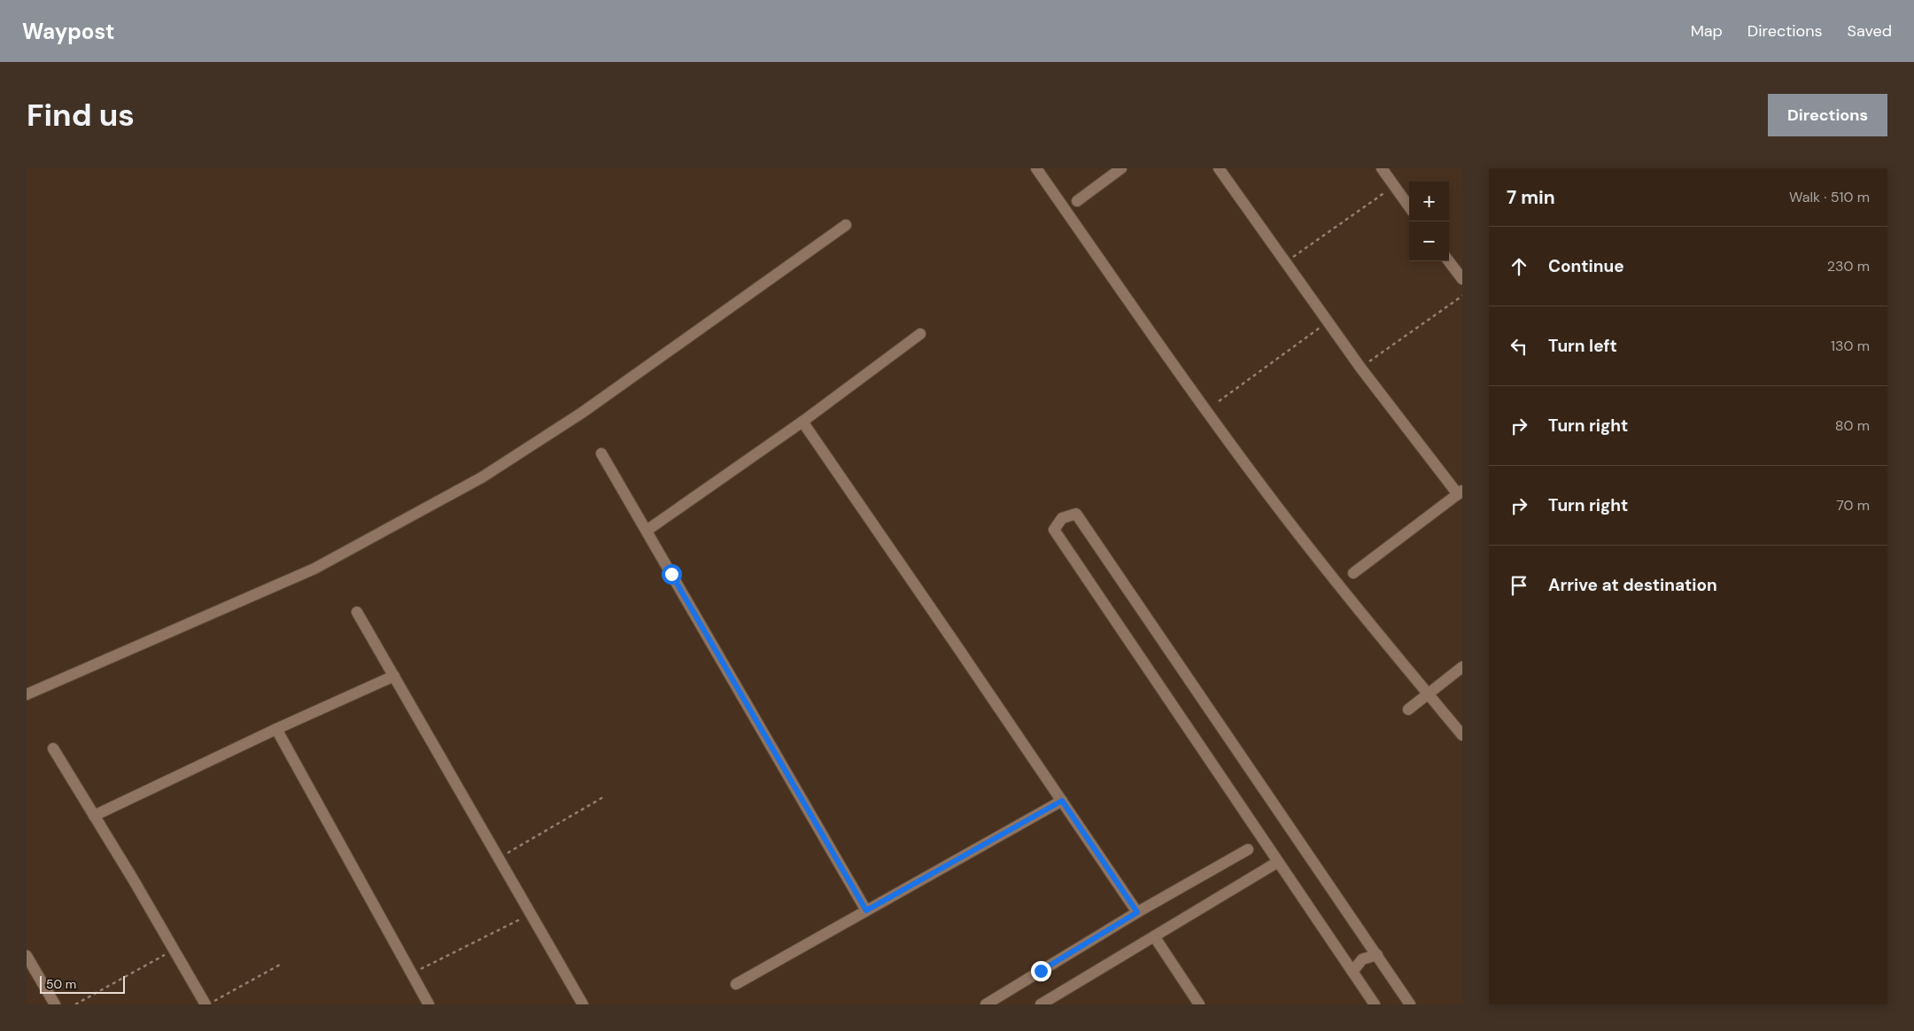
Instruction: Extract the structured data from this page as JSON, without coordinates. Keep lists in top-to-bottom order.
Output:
{
  "scale_bar": "50 m",
  "page": {
    "header": "Waypost",
    "nav": ["Map", "Directions", "Saved"],
    "buttons": "Directions",
    "title": "Find us",
    "heading": ["7 min", "Walk · 510 m"],
    "map_buttons": ["+", "−"],
    "list": [
      ["Continue", "230 m"],
      ["Turn left", "130 m"],
      ["Turn right", "80 m"],
      ["Turn right", "70 m"],
      "Arrive at destination"
    ],
    "scale": "50 m"
  }
}
